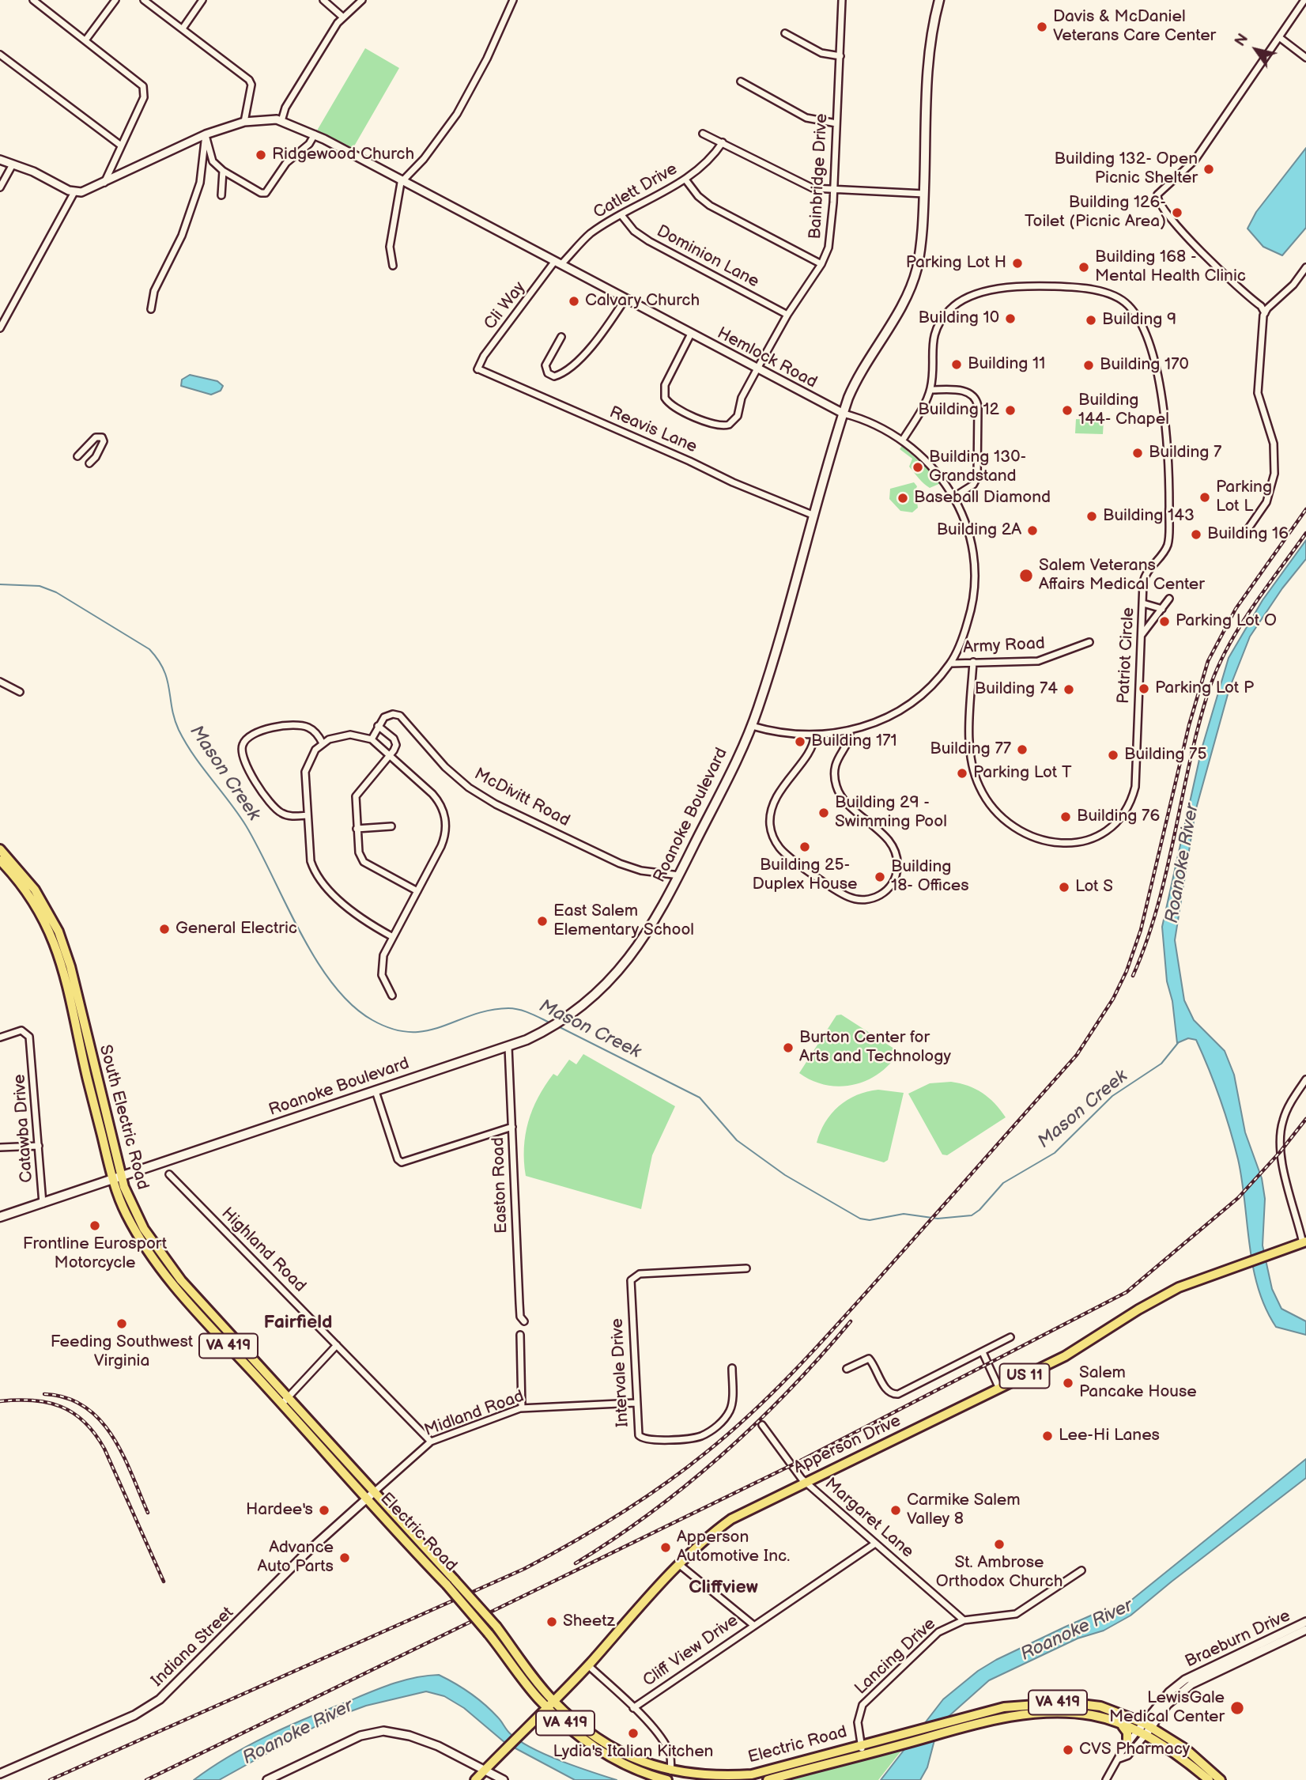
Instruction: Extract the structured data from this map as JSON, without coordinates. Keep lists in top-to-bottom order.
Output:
{
  "streets": {
    "main road": [
      "Roanoke Boulevard",
      "South Electric Road",
      "VA 419",
      "US 11",
      "Apperson Drive",
      "Electric Road"
    ],
    "street": [
      "Bainbridge Drive",
      "Catlett Drive",
      "Dominion Lane",
      "Cli Way",
      "Hemlock Road",
      "Reavis Lane",
      "Army Road",
      "Patriot Circle",
      "McDivitt Road",
      "Catawba Drive",
      "Easton Road",
      "Highland Road",
      "Intervale Drive",
      "Midland Road",
      "Margaret Lane",
      "Braeburn Drive",
      "Indiana Street",
      "Cliff View Drive",
      "Lancing Drive"
    ]
  },
  "crossings": [
    ["Bainbridge Drive", "Dominion Lane"],
    ["Bainbridge Drive", "Hemlock Road"],
    ["Catlett Drive", "Dominion Lane"],
    ["Catlett Drive", "Cli Way"],
    ["Catlett Drive", "Hemlock Road"],
    ["Cli Way", "Hemlock Road"],
    ["Cli Way", "Reavis Lane"],
    ["Hemlock Road", "Roanoke Boulevard"],
    ["Reavis Lane", "Roanoke Boulevard"],
    ["Army Road", "Patriot Circle"],
    ["McDivitt Road", "Roanoke Boulevard"],
    ["Roanoke Boulevard", "South Electric Road"],
    ["Roanoke Boulevard", "Catawba Drive"],
    ["Roanoke Boulevard", "Easton Road"],
    ["South Electric Road", "Midland Road"],
    ["South Electric Road", "Electric Road"],
    ["South Electric Road", "Indiana Street"],
    ["Highland Road", "Midland Road"],
    ["Intervale Drive", "Midland Road"],
    ["Midland Road", "Electric Road"],
    ["Midland Road", "Indiana Street"],
    ["Apperson Drive", "Margaret Lane"],
    ["Apperson Drive", "Electric Road"],
    ["Margaret Lane", "Cliff View Drive"],
    ["Margaret Lane", "Lancing Drive"],
    ["Electric Road", "Braeburn Drive"],
    ["Electric Road", "Indiana Street"],
    ["Electric Road", "Lancing Drive"]
  ],
  "districts": ["Fairfield", "Cliffview"],
  "water": ["Mason Creek", "Roanoke River"],
  "places": [
    "Davis & McDaniel Veterans Care Center",
    "Ridgewood Church",
    "Building 132- Open Picnic Shelter",
    "Building 126- Toilet (Picnic Area)",
    "Parking Lot H",
    "Building 168 - Mental Health Clinic",
    "Calvary Church",
    "Building 10",
    "Building 9",
    "Building 11",
    "Building 170",
    "Building 12",
    "Building 144- Chapel",
    "Building 7",
    "Building 130- Grandstand",
    "Parking Lot L",
    "Baseball Diamond",
    "Building 143",
    "Building 2A",
    "Building 16",
    "Salem Veterans Affairs Medical Center",
    "Parking Lot O",
    "Parking Lot P",
    "Building 74",
    "Building 171",
    "Building 77",
    "Building 75",
    "Parking Lot T",
    "Building 29 - Swimming Pool",
    "Building 76",
    "Building 25- Duplex House",
    "Building 18- Offices",
    "Lot S",
    "East Salem Elementary School",
    "General Electric",
    "Burton Center for Arts and Technology",
    "Frontline Eurosport Motorcycle",
    "Feeding Southwest Virginia",
    "Salem Pancake House",
    "Lee-Hi Lanes",
    "Hardee's",
    "Carmike Salem Valley 8",
    "St. Ambrose Orthodox Church",
    "Apperson Automotive Inc.",
    "Advance Auto Parts",
    "Sheetz",
    "LewisGale Medical Center",
    "Lydia's Italian Kitchen",
    "CVS Pharmacy"
  ],
  "north": "top left"
}
